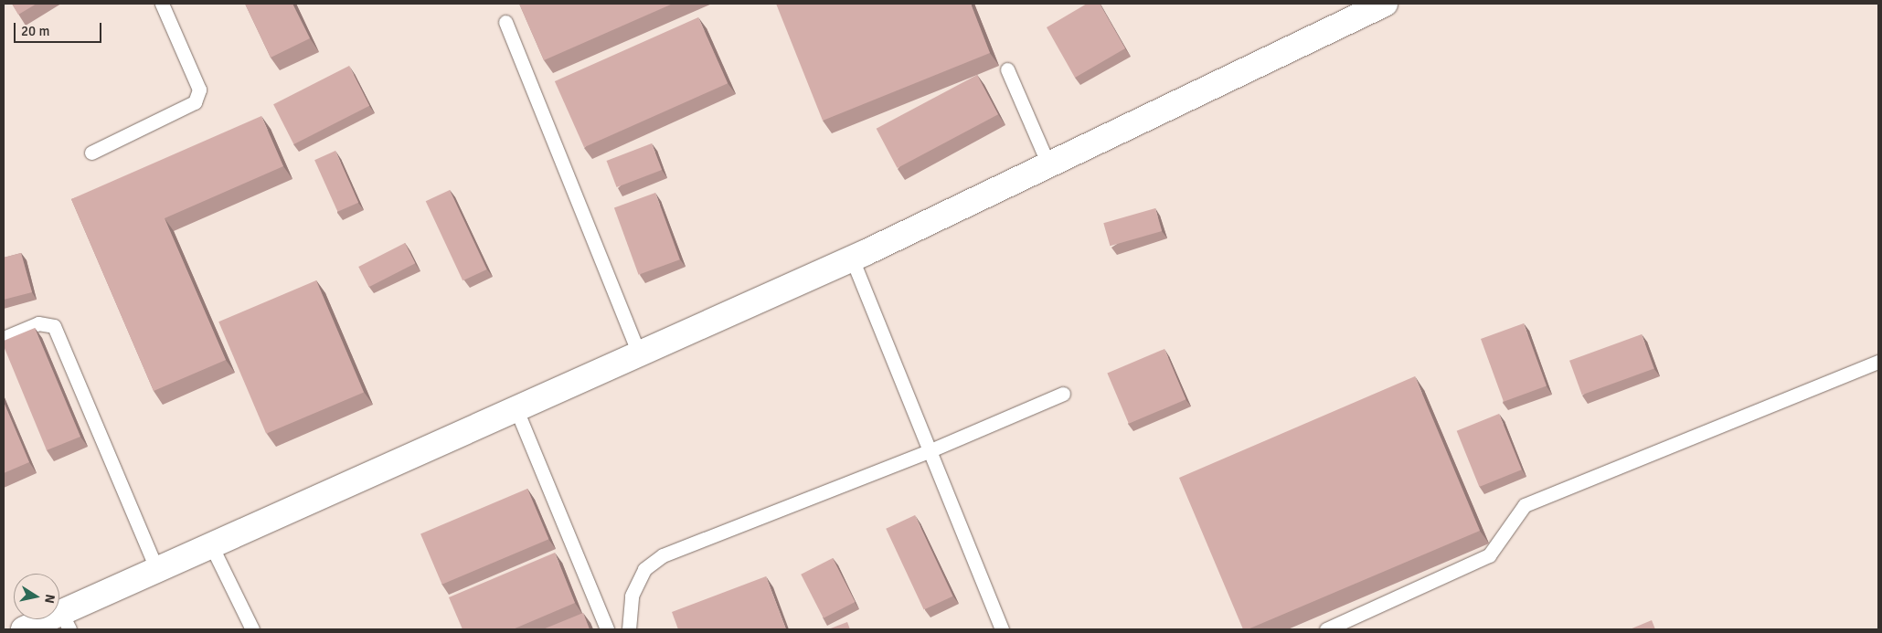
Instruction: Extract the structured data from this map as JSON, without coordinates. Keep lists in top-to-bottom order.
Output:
{
  "scale_bar": "20 m",
  "north": "right"
}
